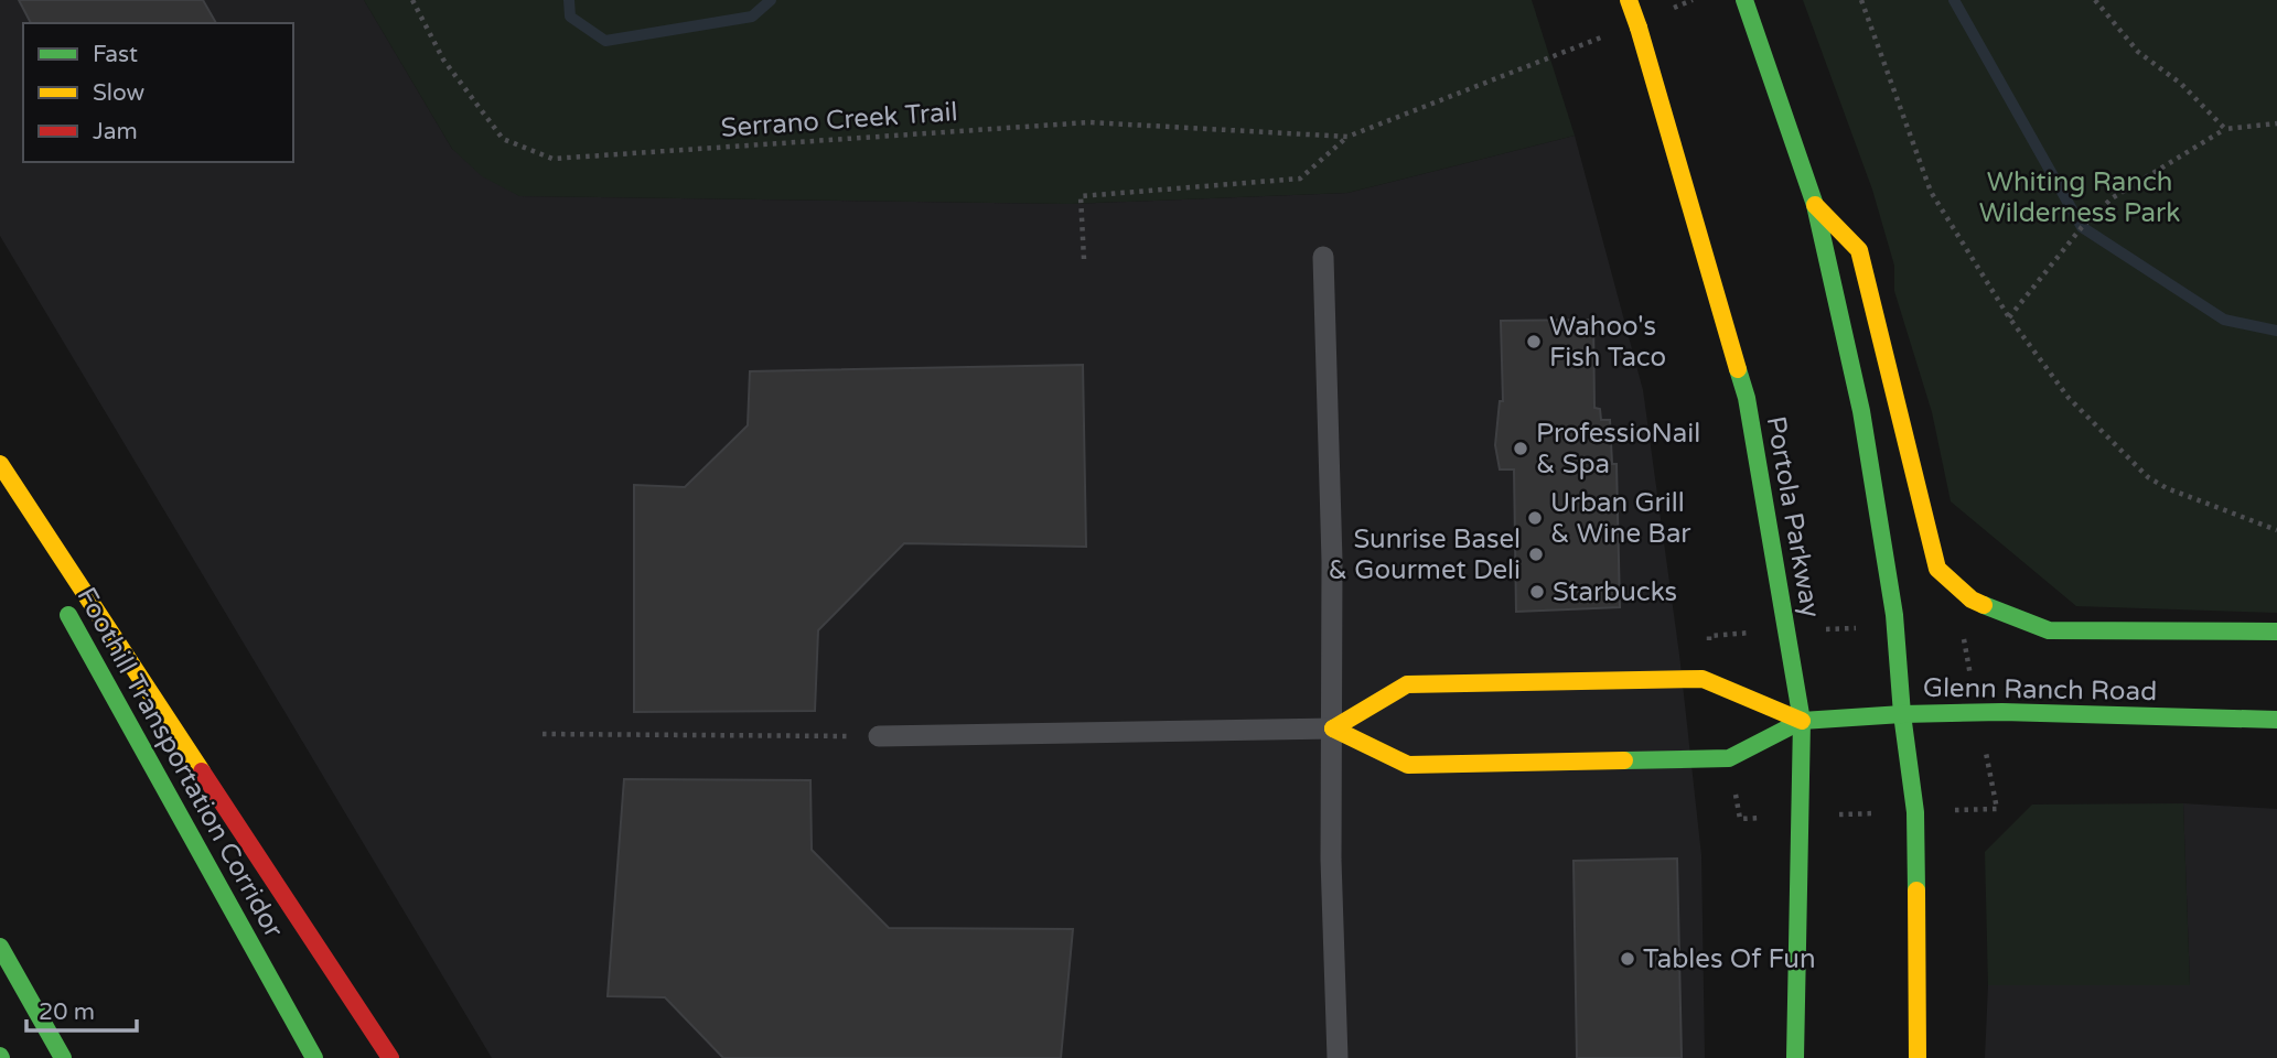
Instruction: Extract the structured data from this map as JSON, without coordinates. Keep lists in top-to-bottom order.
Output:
{
  "streets": {
    "main road": ["Portola Parkway", "Glenn Ranch Road", "Foothill Transportation Corridor"],
    "path": ["Serrano Creek Trail"]
  },
  "crossings": [
    ["Portola Parkway", "Glenn Ranch Road"]
  ],
  "parks": ["Whiting Ranch Wilderness Park"],
  "places": [
    "Wahoo's Fish Taco",
    "ProfessioNail & Spa",
    "Urban Grill & Wine Bar",
    "Sunrise Basel & Gourmet Deli",
    "Starbucks",
    "Tables Of Fun"
  ],
  "legend": ["Fast", "Slow", "Jam"],
  "scale_bar": "20 m"
}
